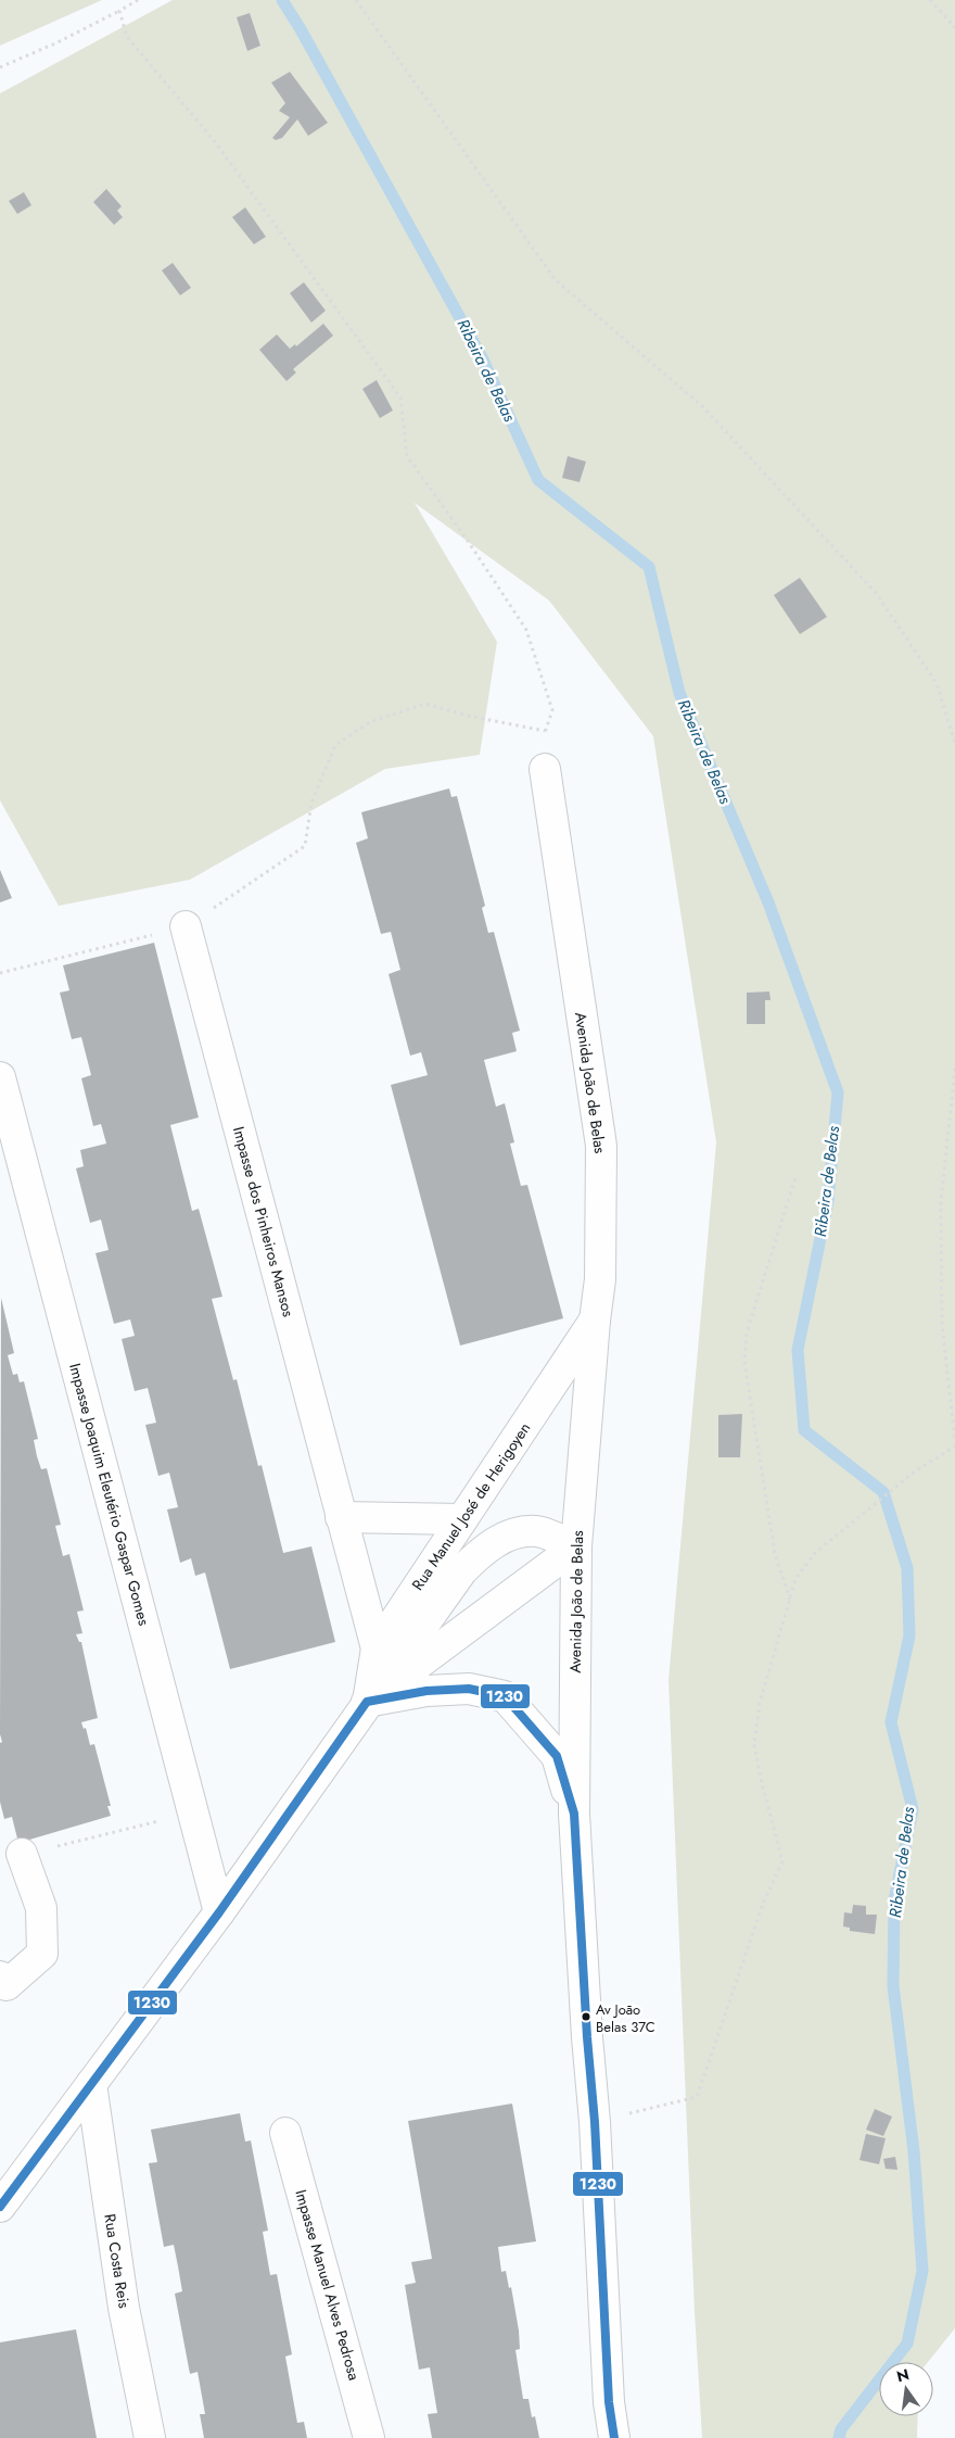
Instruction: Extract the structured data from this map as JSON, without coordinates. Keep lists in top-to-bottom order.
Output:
{
  "streets": {
    "street": [
      "Avenida João de Belas",
      "Impasse dos Pinheiros Mansos",
      "Impasse Joaquim Eleutério Gaspar Gomes",
      "Rua Manuel José de Herigoyen",
      "Rua Costa Reis",
      "Impasse Manuel Alves Pedrosa"
    ]
  },
  "crossings": [
    ["Avenida João de Belas", "Rua Manuel José de Herigoyen"],
    ["Impasse dos Pinheiros Mansos", "Rua Manuel José de Herigoyen"],
    ["Impasse Joaquim Eleutério Gaspar Gomes", "Rua Manuel José de Herigoyen"],
    ["Rua Manuel José de Herigoyen", "Rua Costa Reis"]
  ],
  "water": ["Ribeira de Belas"],
  "places": ["Av João Belas 37C"],
  "lines": ["transit line 1230"],
  "north": "top"
}
